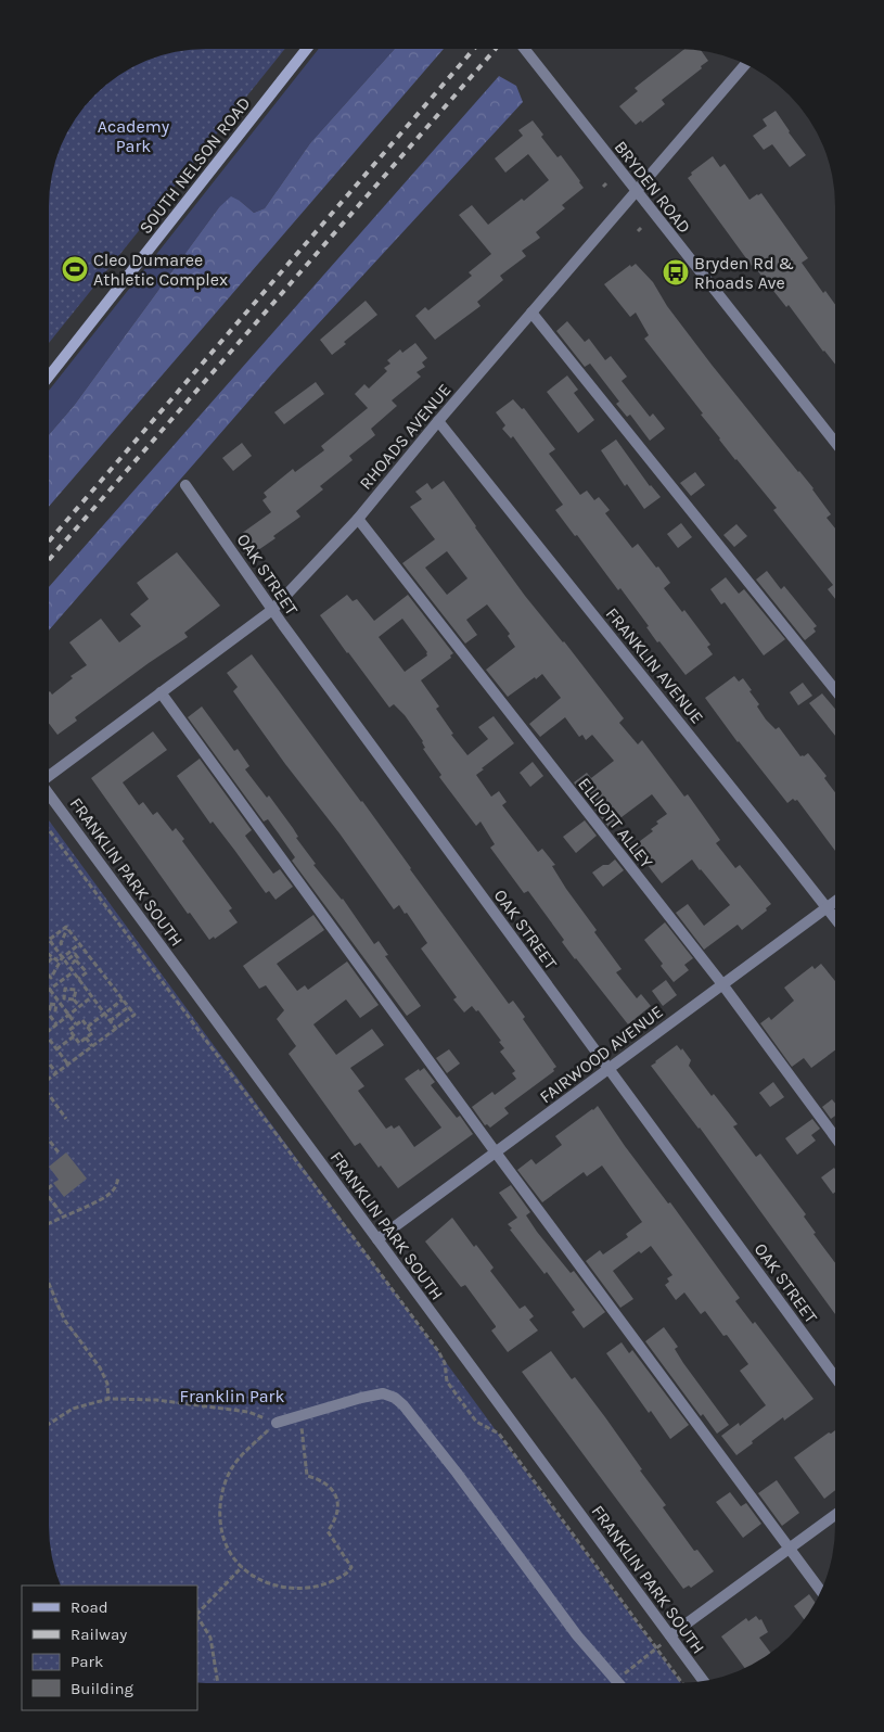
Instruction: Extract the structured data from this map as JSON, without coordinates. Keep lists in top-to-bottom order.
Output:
{
  "streets": {
    "main road": ["SOUTH NELSON ROAD"],
    "street": [
      "BRYDEN ROAD",
      "RHOADS AVENUE",
      "OAK STREET",
      "FRANKLIN AVENUE",
      "ELLIOTT ALLEY",
      "FRANKLIN PARK SOUTH",
      "FAIRWOOD AVENUE"
    ]
  },
  "crossings": [
    ["BRYDEN ROAD", "RHOADS AVENUE"],
    ["RHOADS AVENUE", "OAK STREET"],
    ["RHOADS AVENUE", "FRANKLIN AVENUE"],
    ["RHOADS AVENUE", "ELLIOTT ALLEY"],
    ["OAK STREET", "FAIRWOOD AVENUE"],
    ["FRANKLIN AVENUE", "FAIRWOOD AVENUE"],
    ["ELLIOTT ALLEY", "FAIRWOOD AVENUE"],
    ["FRANKLIN PARK SOUTH", "FAIRWOOD AVENUE"]
  ],
  "parks": ["Academy Park", "Franklin Park"],
  "places": {
    "sports": ["Cleo Dumaree Athletic Complex"],
    "bus stop": ["Bryden Rd & Rhoads Ave"]
  },
  "legend": [
    "Road",
    "Railway",
    "Park",
    "Building"
  ]
}
